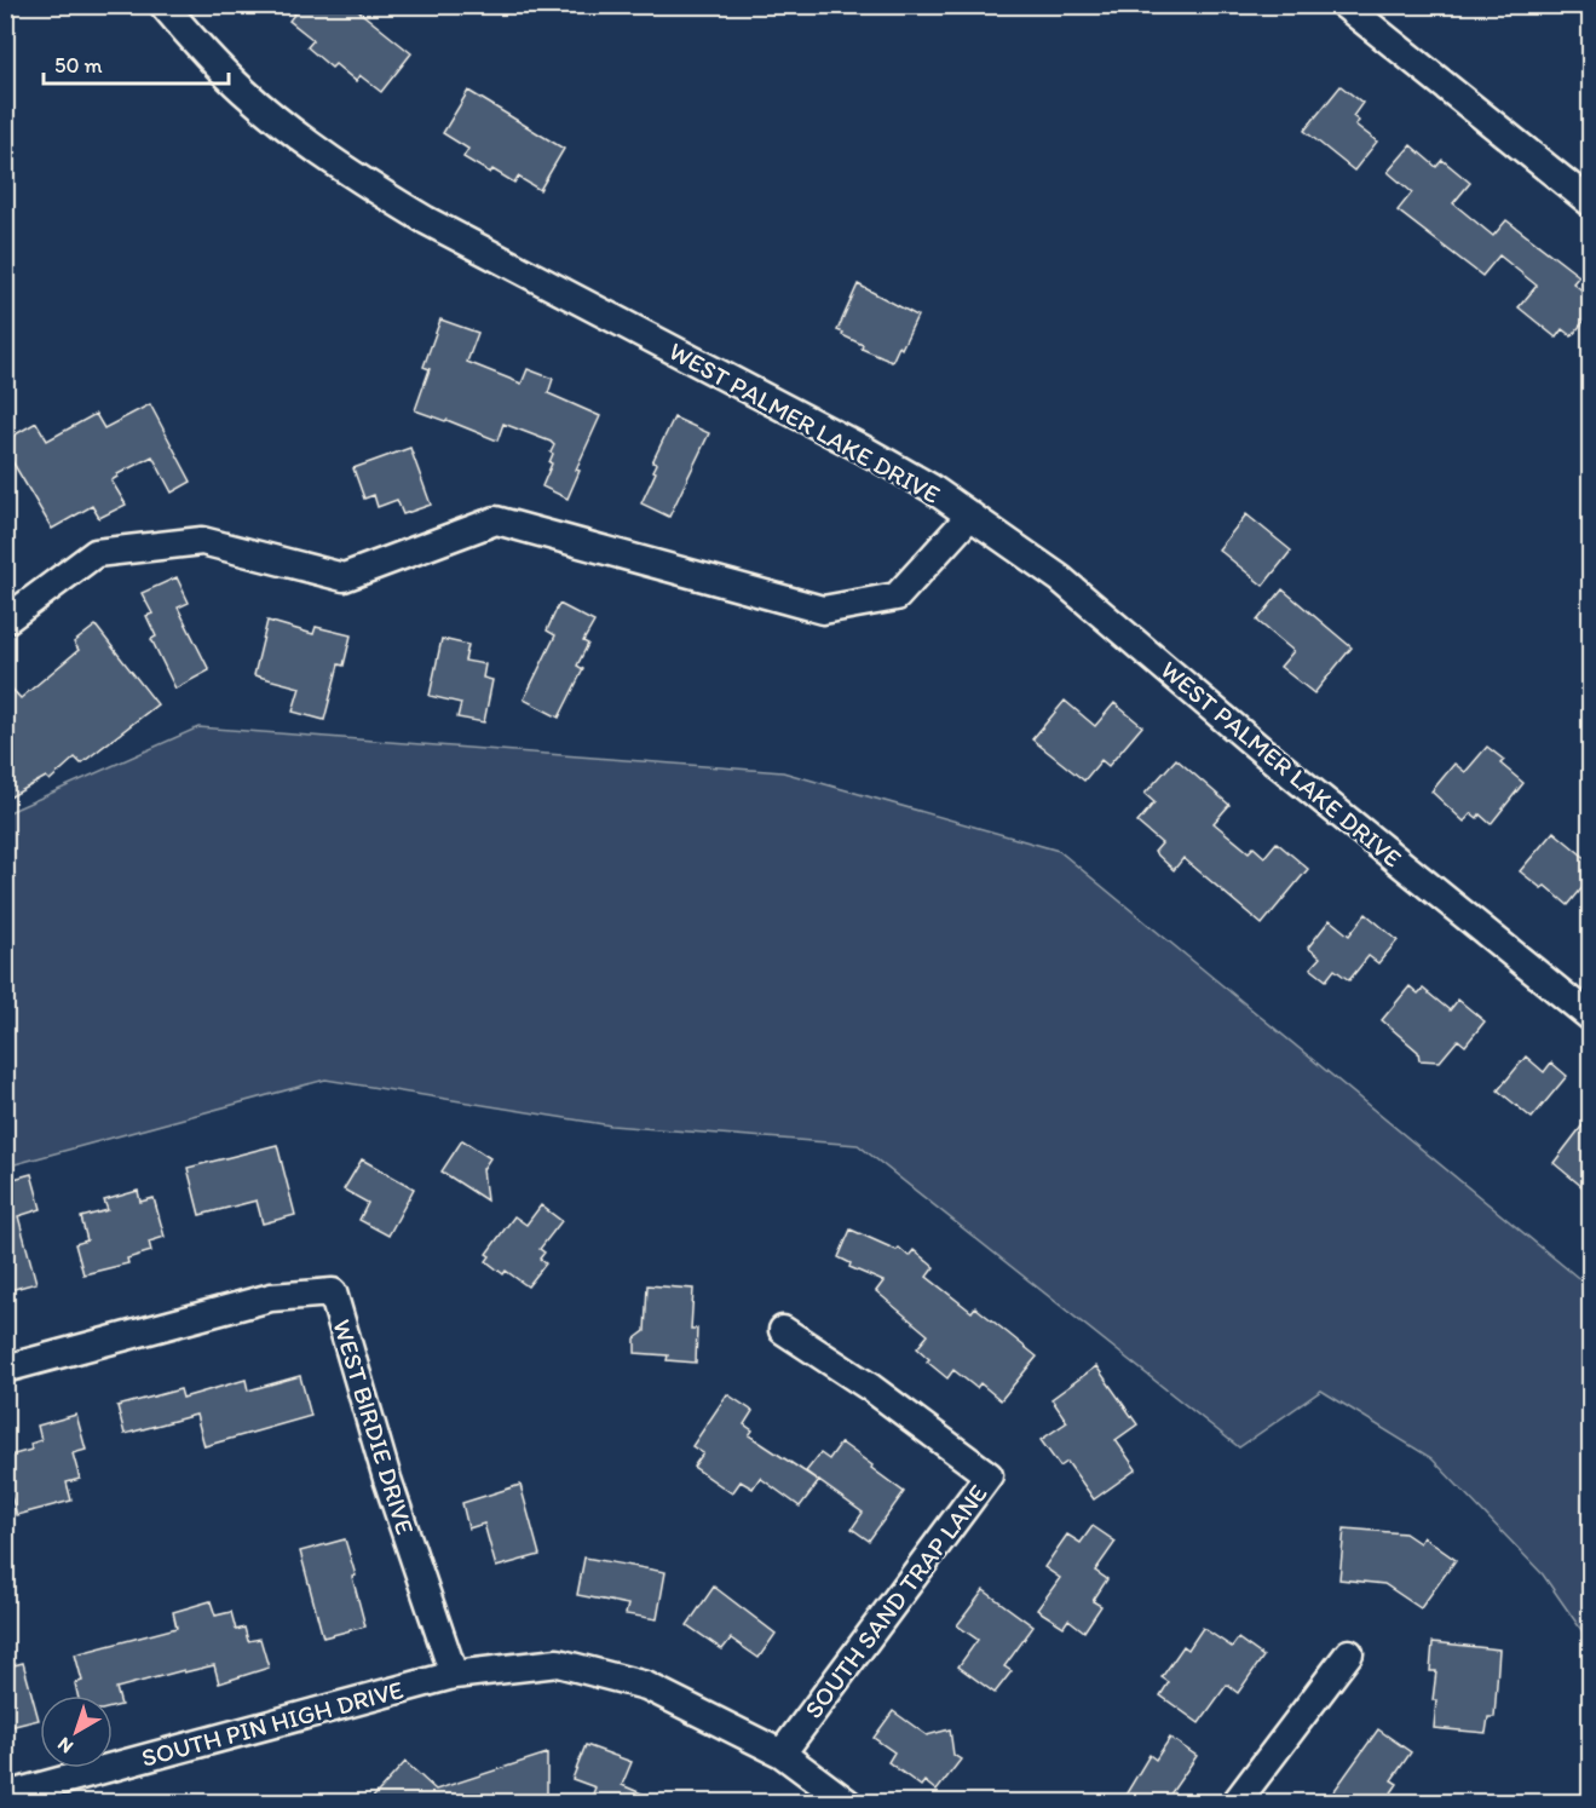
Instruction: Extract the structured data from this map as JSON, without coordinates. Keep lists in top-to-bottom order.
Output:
{
  "streets": {
    "street": [
      "WEST PALMER LAKE DRIVE",
      "WEST BIRDIE DRIVE",
      "SOUTH SAND TRAP LANE",
      "SOUTH PIN HIGH DRIVE"
    ]
  },
  "crossings": [
    ["WEST BIRDIE DRIVE", "SOUTH PIN HIGH DRIVE"],
    ["SOUTH SAND TRAP LANE", "SOUTH PIN HIGH DRIVE"]
  ],
  "scale_bar": "50 m",
  "north": "bottom left"
}
